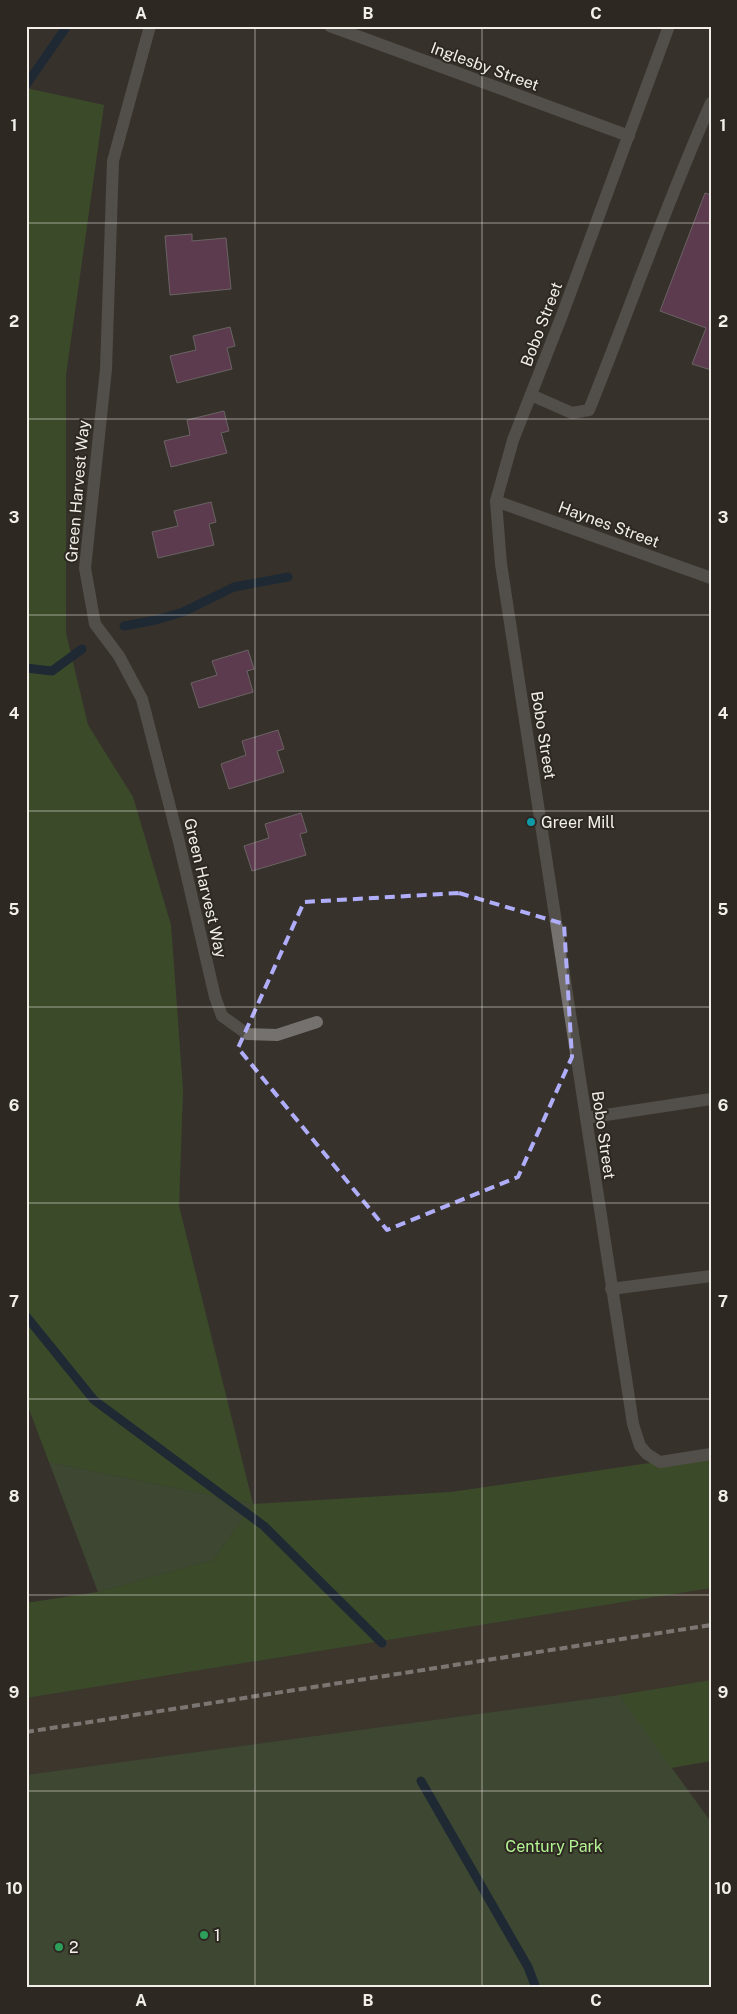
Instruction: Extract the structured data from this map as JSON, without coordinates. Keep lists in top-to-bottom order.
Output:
{
  "streets": {
    "street": [
      "Inglesby Street",
      "Bobo Street",
      "Green Harvest Way",
      "Haynes Street"
    ]
  },
  "crossings": [
    ["Inglesby Street", "Bobo Street"],
    ["Bobo Street", "Haynes Street"]
  ],
  "parks": ["Century Park"],
  "places": ["Greer Mill", "1", "2"],
  "grid": {
    "columns": ["A", "B", "C"],
    "rows": [
      "1",
      "2",
      "3",
      "4",
      "5",
      "6",
      "7",
      "8",
      "9",
      "10"
    ]
  }
}
